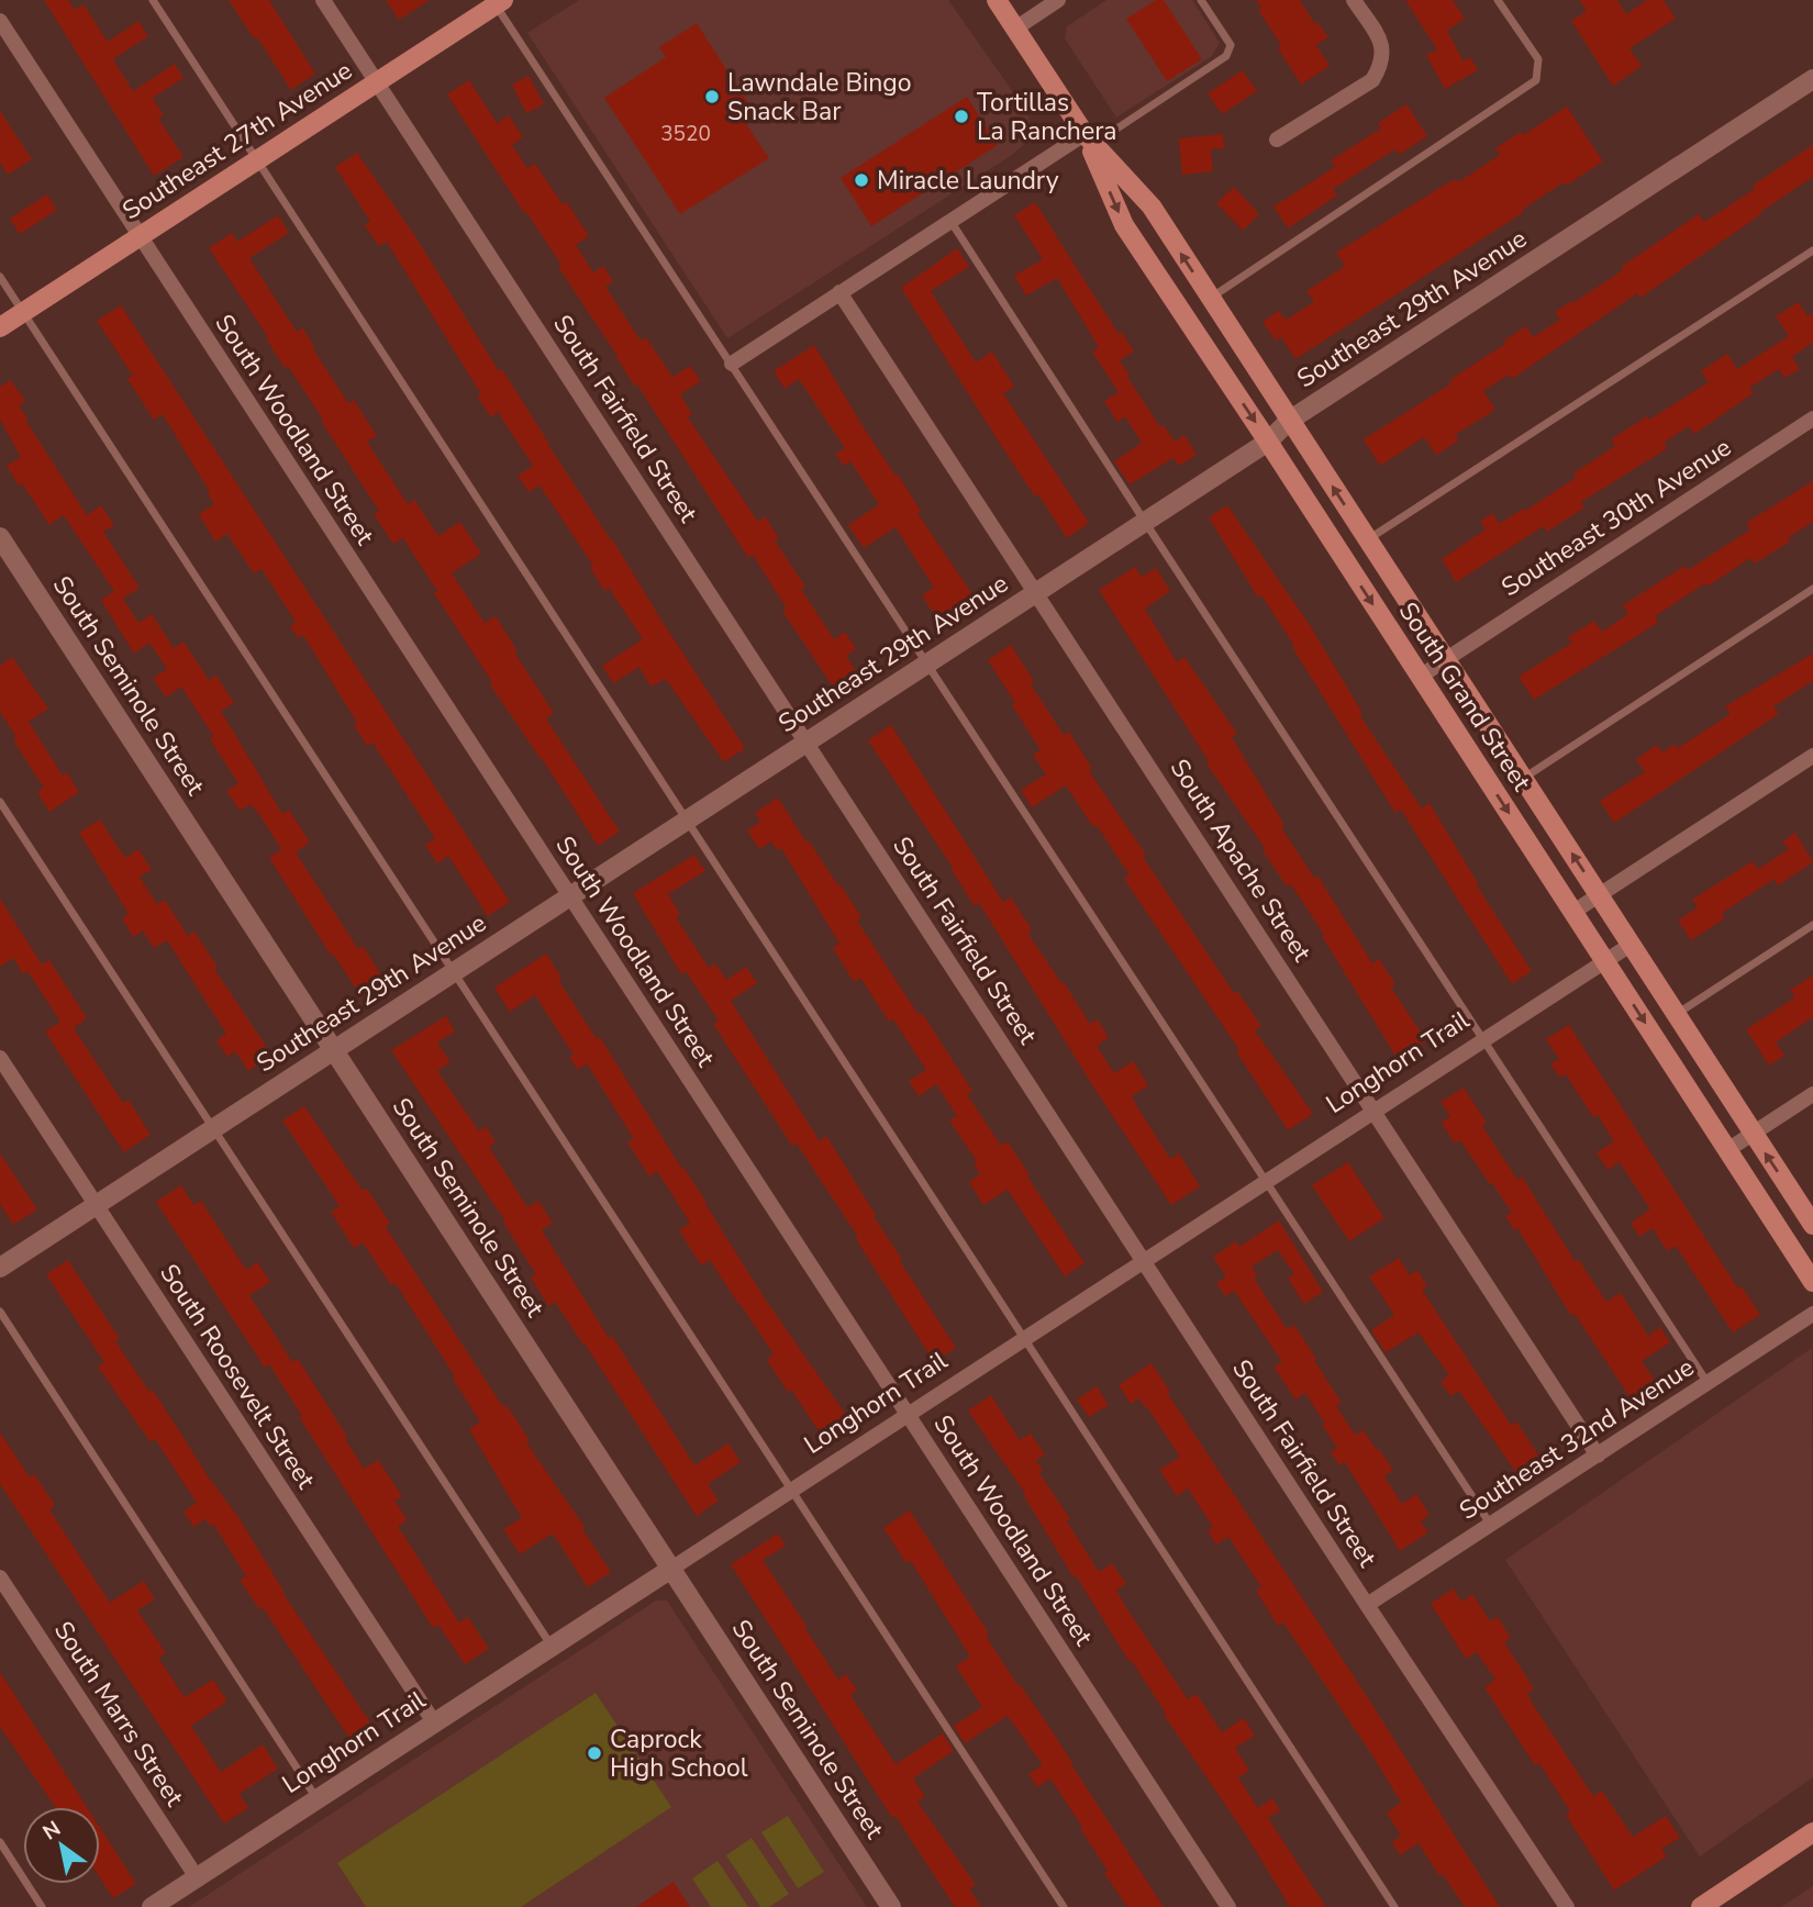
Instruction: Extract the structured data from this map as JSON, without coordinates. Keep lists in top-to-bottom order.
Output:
{
  "streets": {
    "main road": ["Southeast 27th Avenue", "South Grand Street"],
    "street": [
      "Southeast 29th Avenue",
      "South Fairfield Street",
      "South Woodland Street",
      "Southeast 30th Avenue",
      "South Seminole Street",
      "South Apache Street",
      "Longhorn Trail",
      "South Roosevelt Street",
      "Southeast 32nd Avenue",
      "South Marrs Street"
    ]
  },
  "crossings": [
    ["Southeast 27th Avenue", "South Fairfield Street"],
    ["Southeast 27th Avenue", "South Woodland Street"],
    ["Southeast 29th Avenue", "South Fairfield Street"],
    ["Southeast 29th Avenue", "South Woodland Street"],
    ["Southeast 29th Avenue", "South Seminole Street"],
    ["Southeast 29th Avenue", "South Grand Street"],
    ["Southeast 29th Avenue", "South Apache Street"],
    ["Southeast 29th Avenue", "South Roosevelt Street"],
    ["South Fairfield Street", "Longhorn Trail"],
    ["South Fairfield Street", "Southeast 32nd Avenue"],
    ["South Woodland Street", "Longhorn Trail"],
    ["Southeast 30th Avenue", "South Grand Street"],
    ["South Seminole Street", "Longhorn Trail"],
    ["South Grand Street", "Longhorn Trail"],
    ["South Apache Street", "Longhorn Trail"],
    ["South Apache Street", "Southeast 32nd Avenue"],
    ["Longhorn Trail", "South Roosevelt Street"],
    ["Longhorn Trail", "South Marrs Street"]
  ],
  "places": [
    "Lawndale Bingo Snack Bar",
    "Tortillas La Ranchera",
    "Miracle Laundry",
    "Caprock High School"
  ],
  "house_numbers": ["3520"],
  "north": "top left"
}
